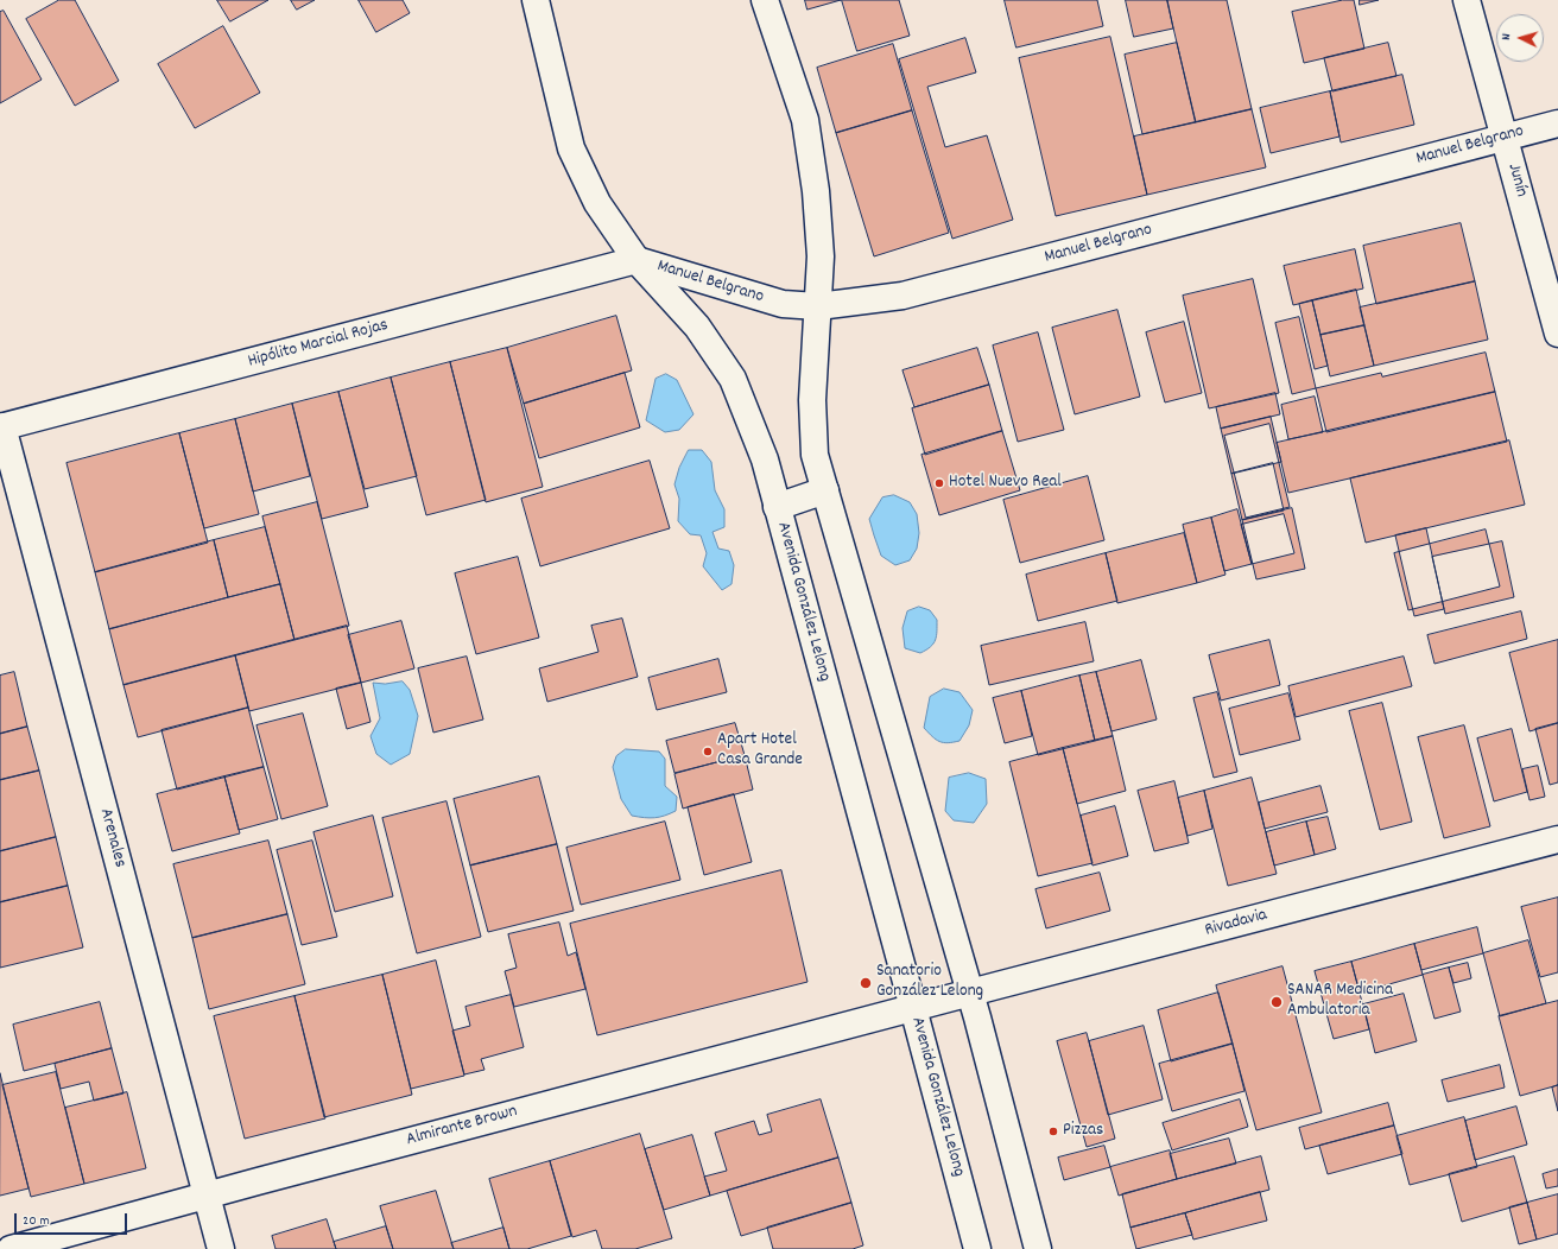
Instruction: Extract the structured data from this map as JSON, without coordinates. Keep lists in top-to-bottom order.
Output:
{
  "streets": {
    "street": [
      "Manuel Belgrano",
      "Junín",
      "Hipólito Marcial Rojas",
      "Avenida González Lelong",
      "Arenales",
      "Rivadavia",
      "Almirante Brown"
    ]
  },
  "crossings": [
    ["Manuel Belgrano", "Junín"],
    ["Manuel Belgrano", "Hipólito Marcial Rojas"],
    ["Manuel Belgrano", "Avenida González Lelong"],
    ["Hipólito Marcial Rojas", "Avenida González Lelong"],
    ["Hipólito Marcial Rojas", "Arenales"],
    ["Avenida González Lelong", "Rivadavia"],
    ["Avenida González Lelong", "Almirante Brown"],
    ["Arenales", "Almirante Brown"],
    ["Rivadavia", "Almirante Brown"]
  ],
  "places": [
    "Hotel Nuevo Real",
    "Apart Hotel Casa Grande",
    "Sanatorio González Lelong",
    "SANAR Medicina Ambulatoria",
    "Pizzas"
  ],
  "scale_bar": "20 m",
  "north": "left"
}
